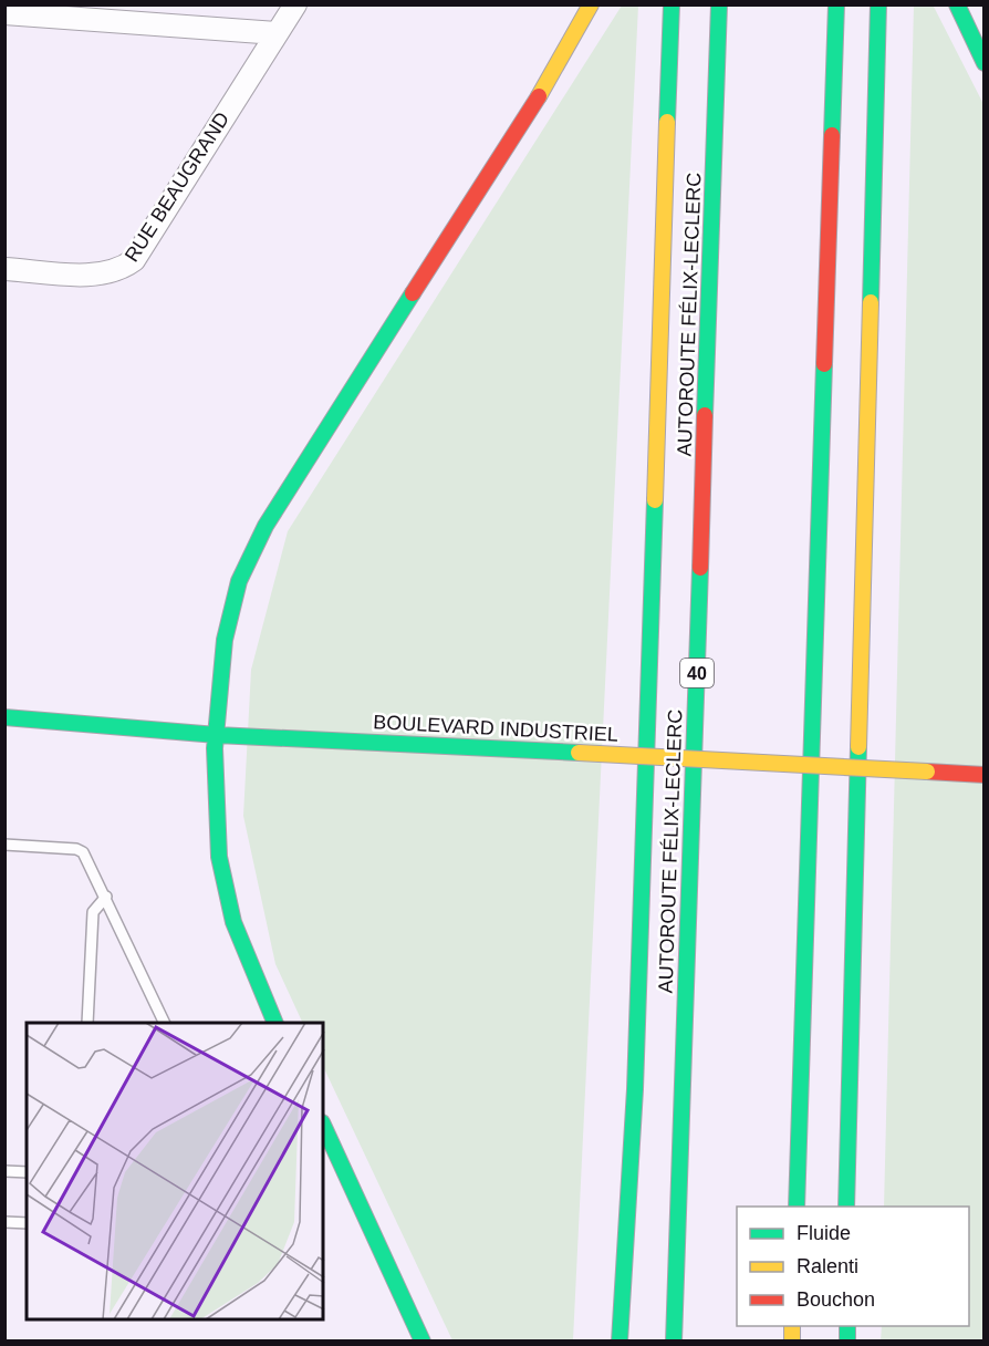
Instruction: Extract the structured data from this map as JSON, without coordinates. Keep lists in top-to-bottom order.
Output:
{
  "streets": {
    "main road": ["AUTOROUTE FÉLIX-LECLERC", "40", "BOULEVARD INDUSTRIEL"],
    "street": ["RUE BEAUGRAND"]
  },
  "legend": ["Fluide", "Ralenti", "Bouchon"]
}
